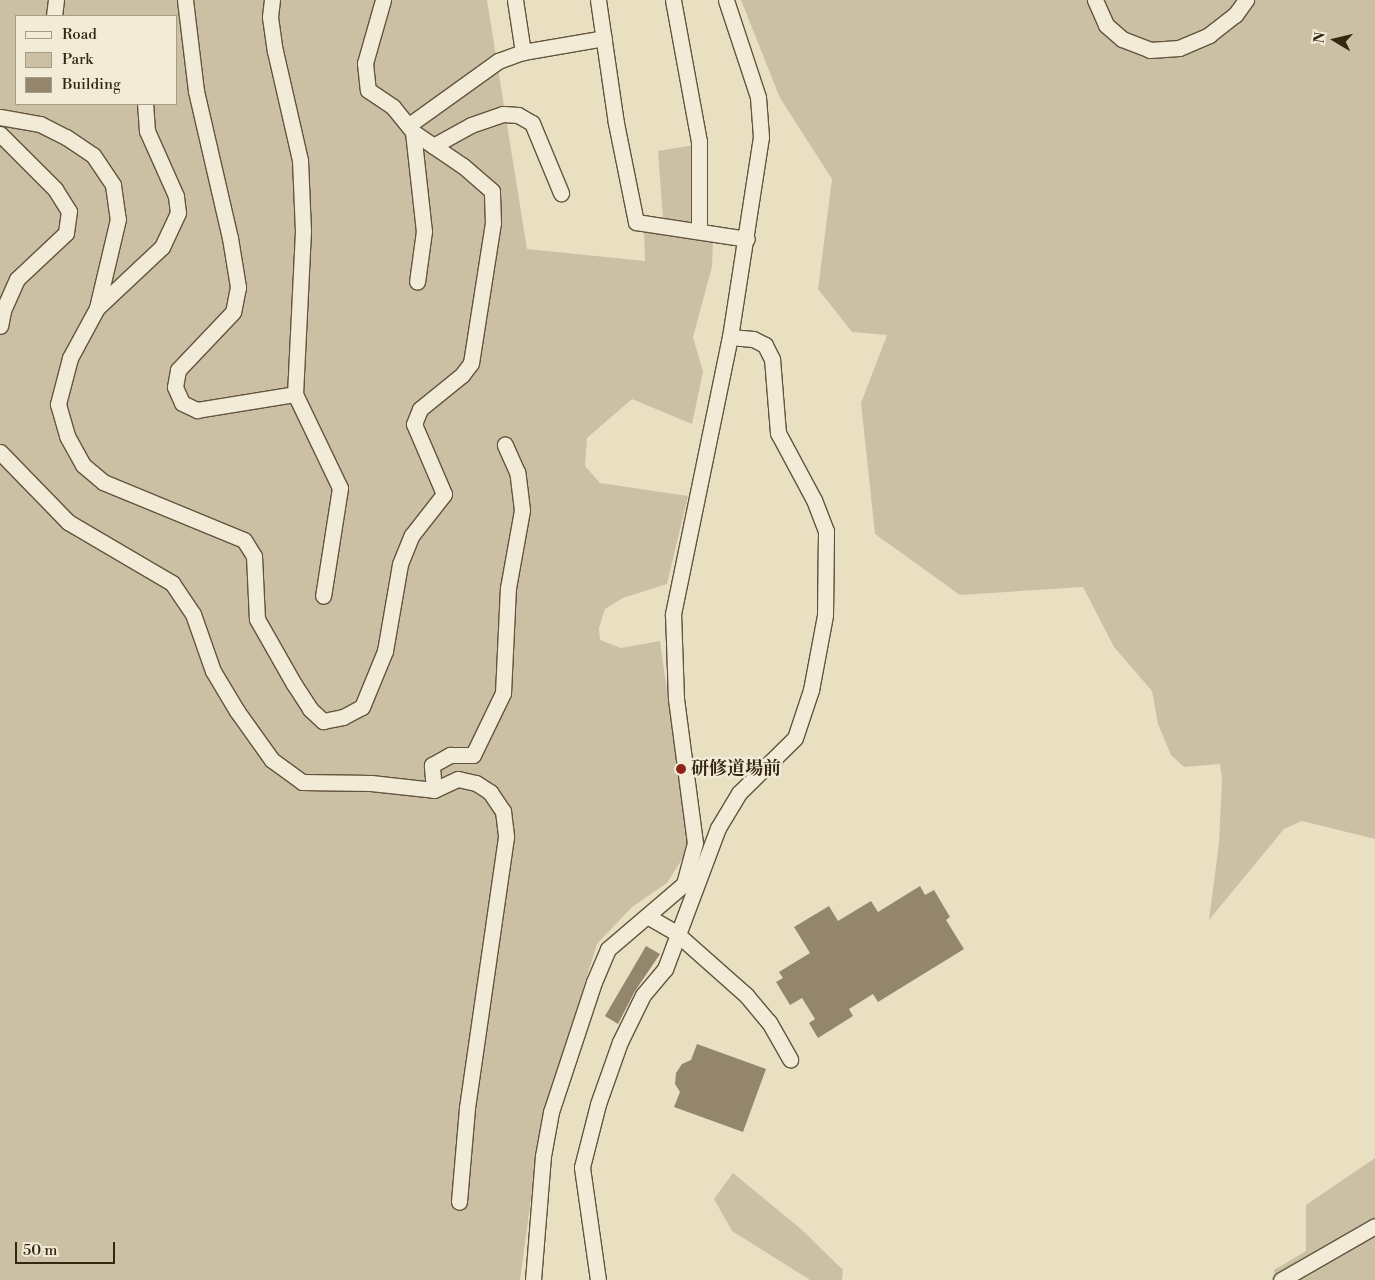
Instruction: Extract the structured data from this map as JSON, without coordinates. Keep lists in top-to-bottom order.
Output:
{
  "places": ["研修道場前"],
  "legend": ["Road", "Park", "Building"],
  "scale_bar": "50 m",
  "north": "left"
}
